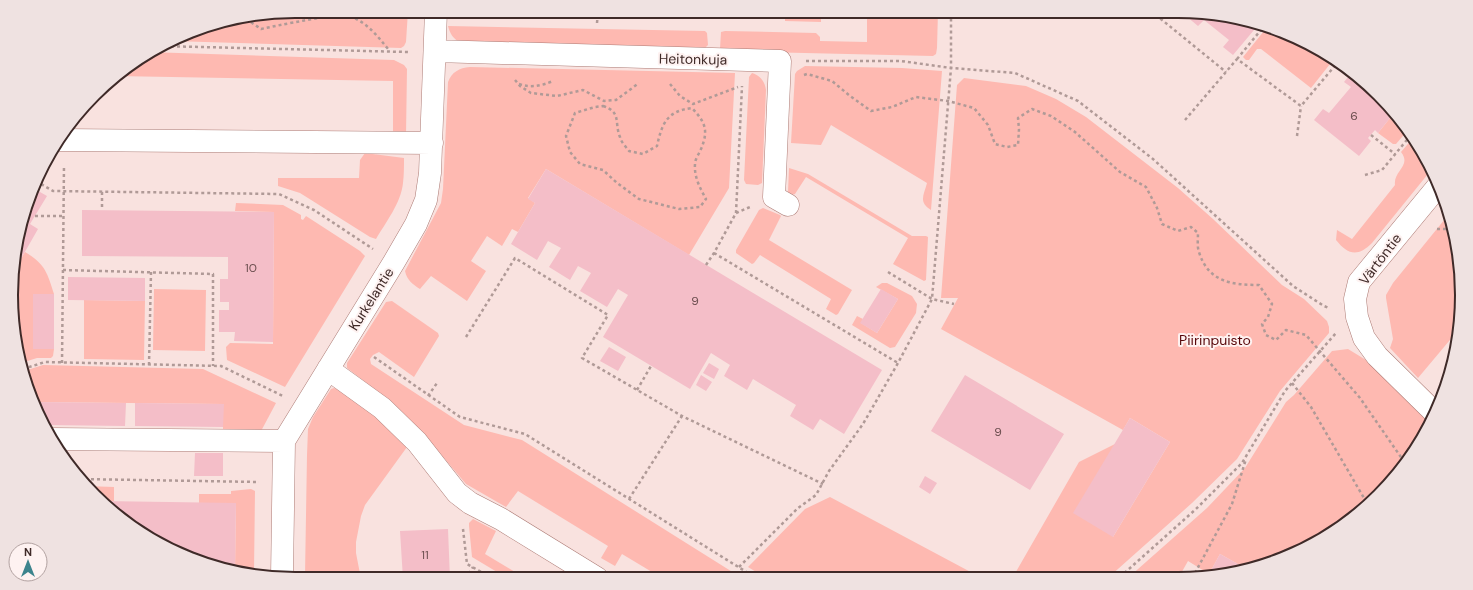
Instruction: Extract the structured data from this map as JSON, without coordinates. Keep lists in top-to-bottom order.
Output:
{
  "streets": {
    "street": ["Heitonkuja", "Värtöntie", "Kurkelantie"]
  },
  "crossings": [
    ["Heitonkuja", "Kurkelantie"]
  ],
  "parks": ["Piirinpuisto"],
  "house_numbers": [
    "6",
    "10",
    "9",
    "9",
    "11"
  ],
  "north": "top"
}
